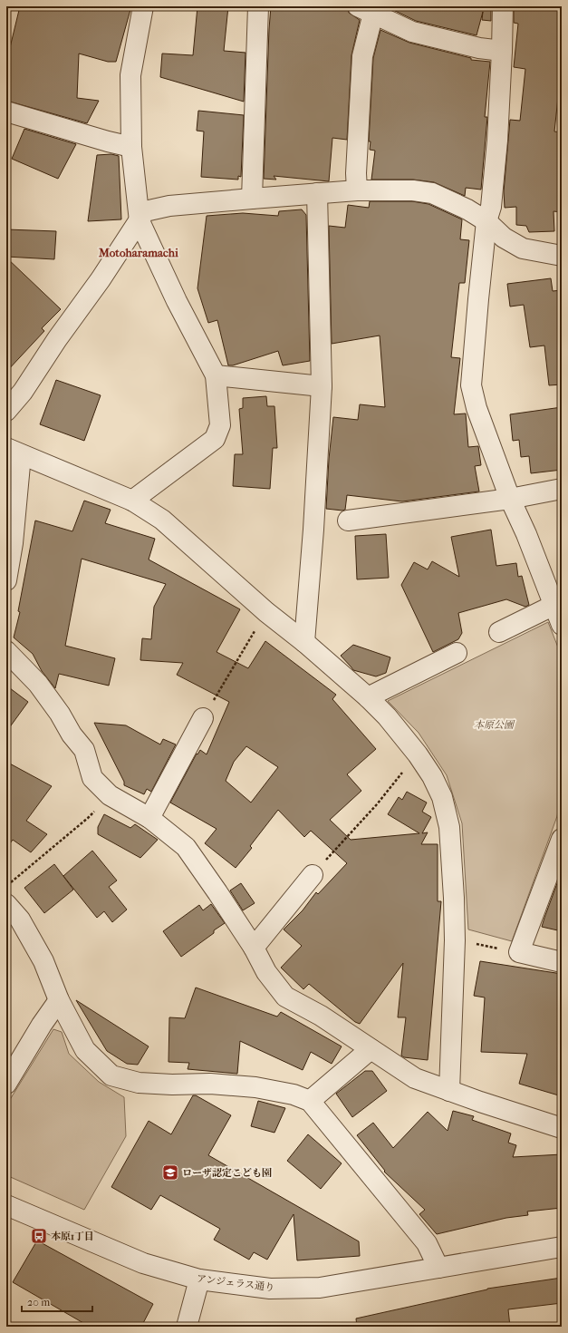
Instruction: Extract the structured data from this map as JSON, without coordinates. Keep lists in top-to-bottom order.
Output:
{
  "streets": {
    "street": ["アンジェラス通り"]
  },
  "districts": ["Motoharamachi"],
  "parks": ["本原公園"],
  "places": {
    "school or university": ["ローザ認定こども園"],
    "bus stop": ["本原1丁目"]
  },
  "scale_bar": "20 m"
}
